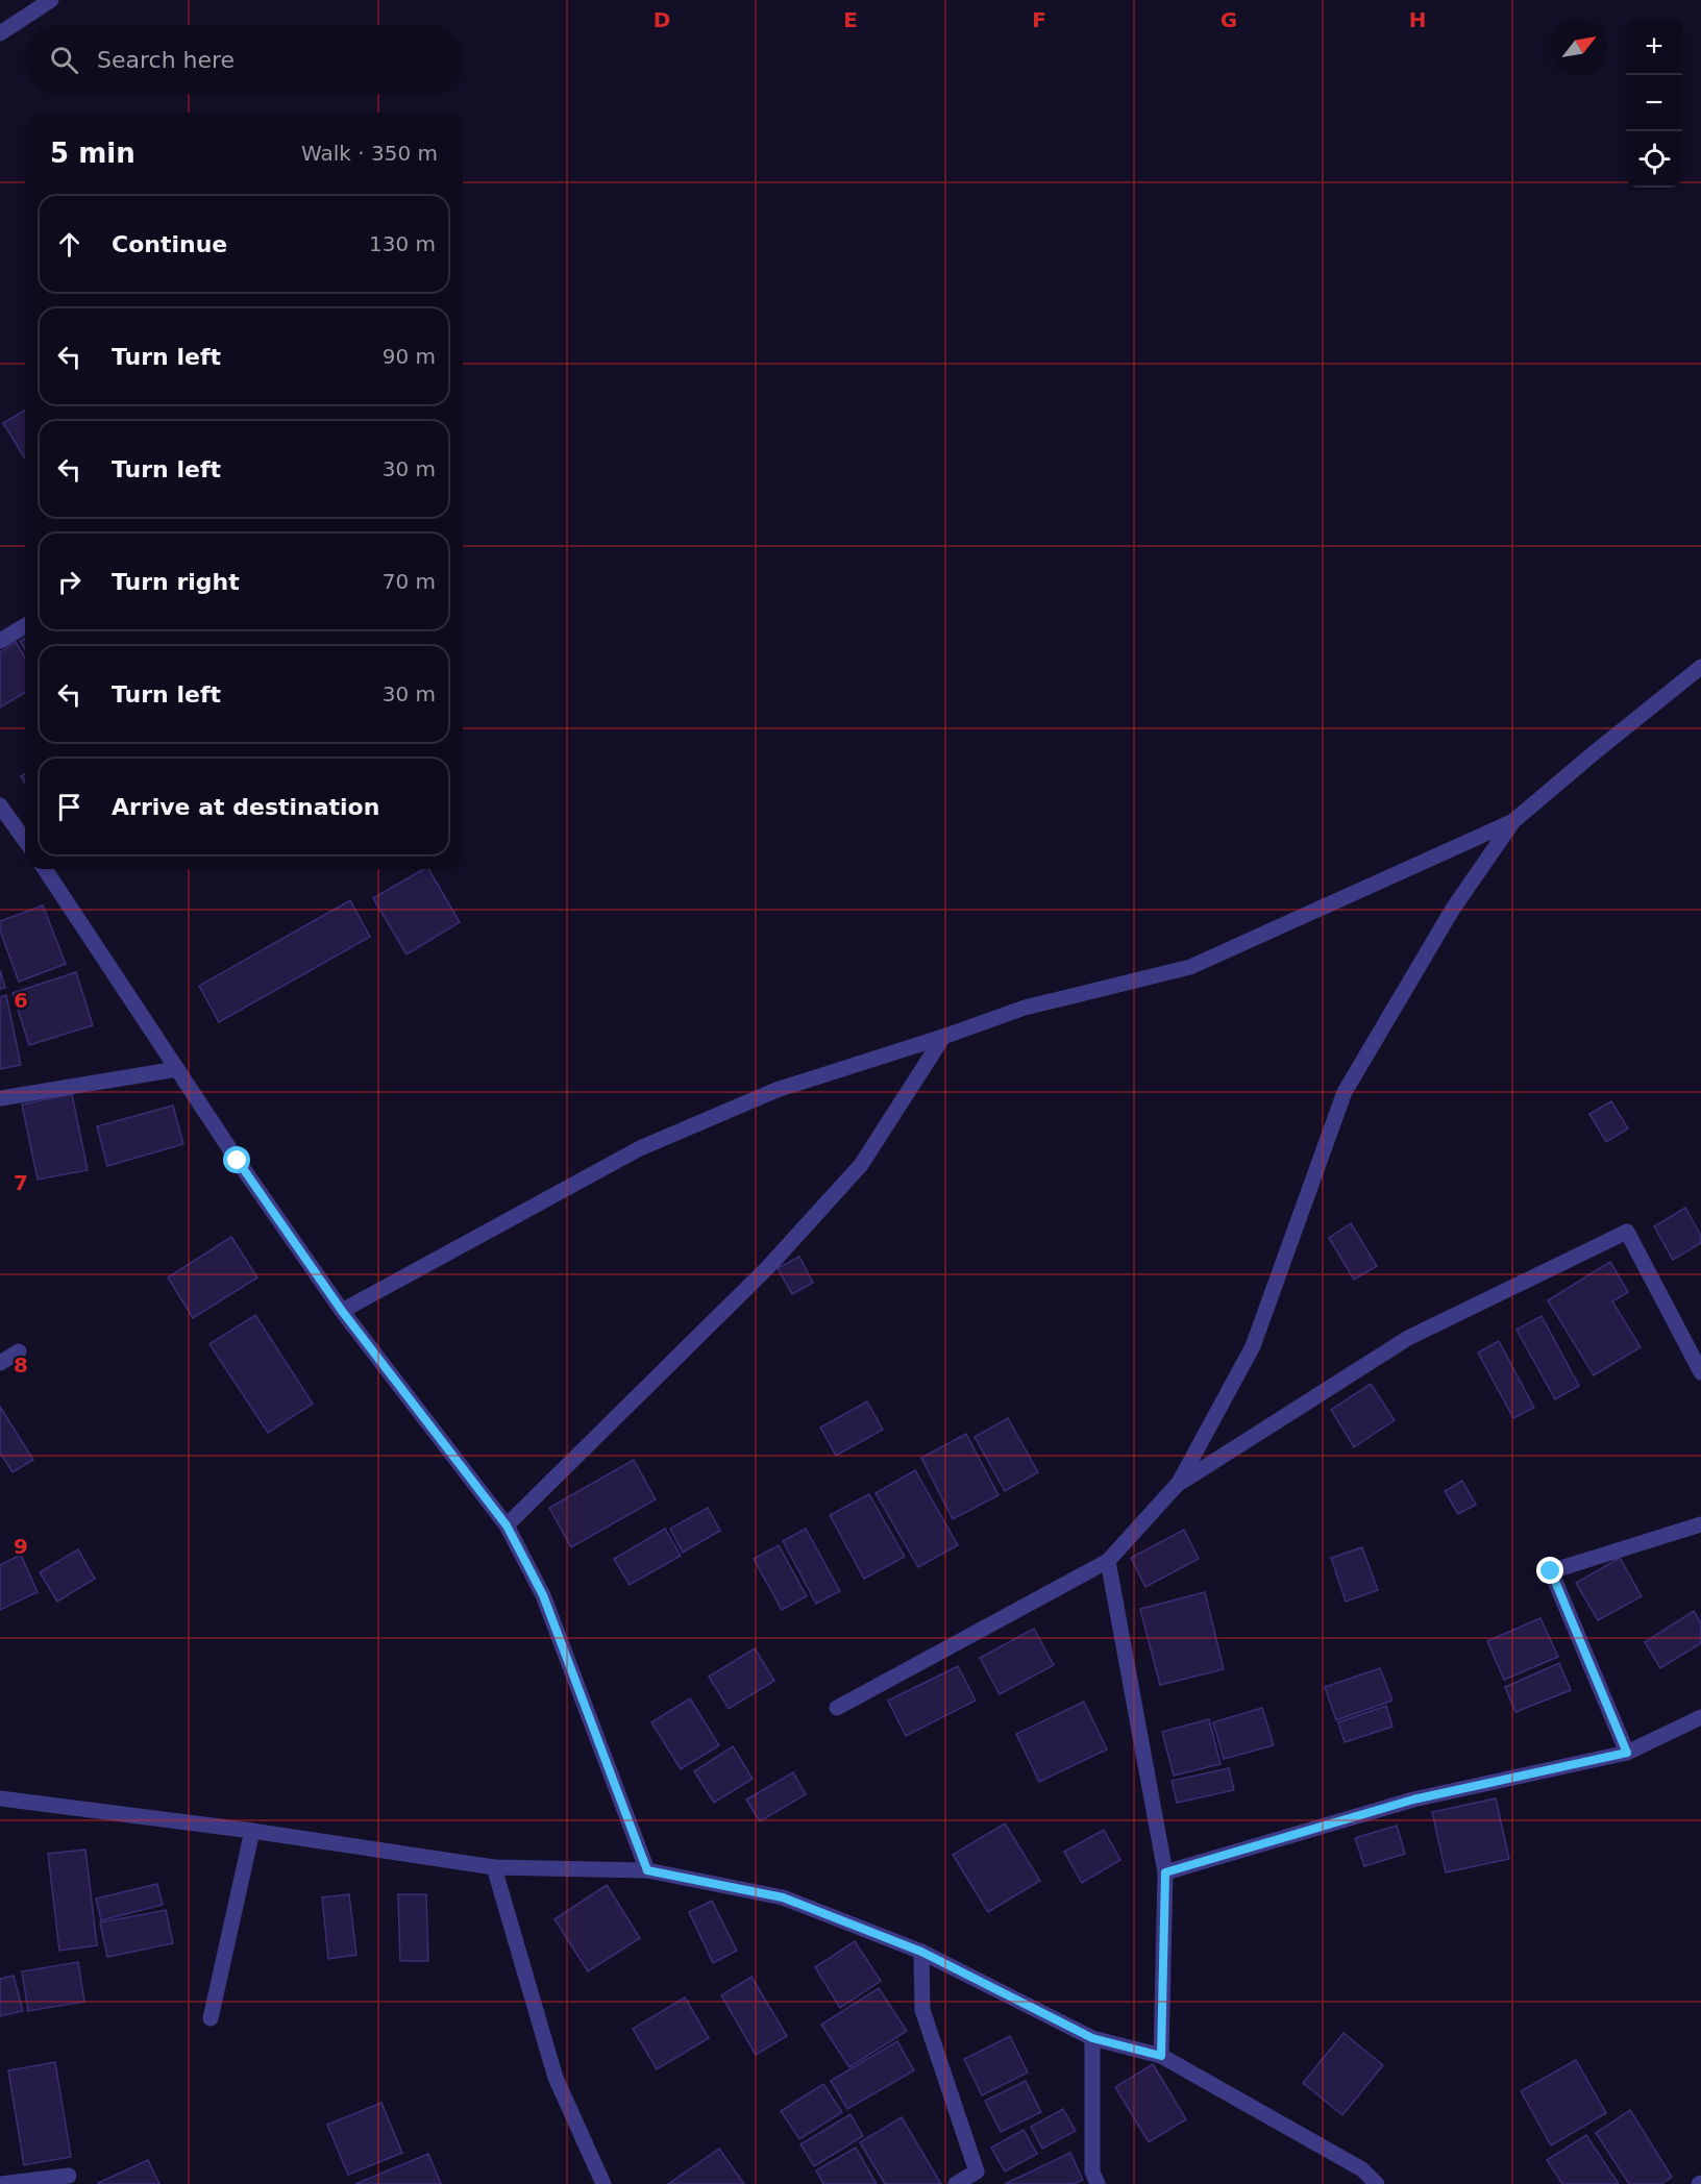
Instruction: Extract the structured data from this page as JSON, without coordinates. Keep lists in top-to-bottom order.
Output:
{
  "north": "top right",
  "page": {
    "map_buttons": ["+", "−"],
    "search": "Search here",
    "heading": ["5 min", "Walk · 350 m"],
    "list": [
      ["Continue", "130 m"],
      ["Turn left", "90 m"],
      ["Turn left", "30 m"],
      ["Turn right", "70 m"],
      ["Turn left", "30 m"],
      "Arrive at destination"
    ]
  },
  "grid": {
    "columns": [
      "D",
      "E",
      "F",
      "G",
      "H"
    ],
    "rows": [
      "6",
      "7",
      "8",
      "9"
    ]
  }
}
